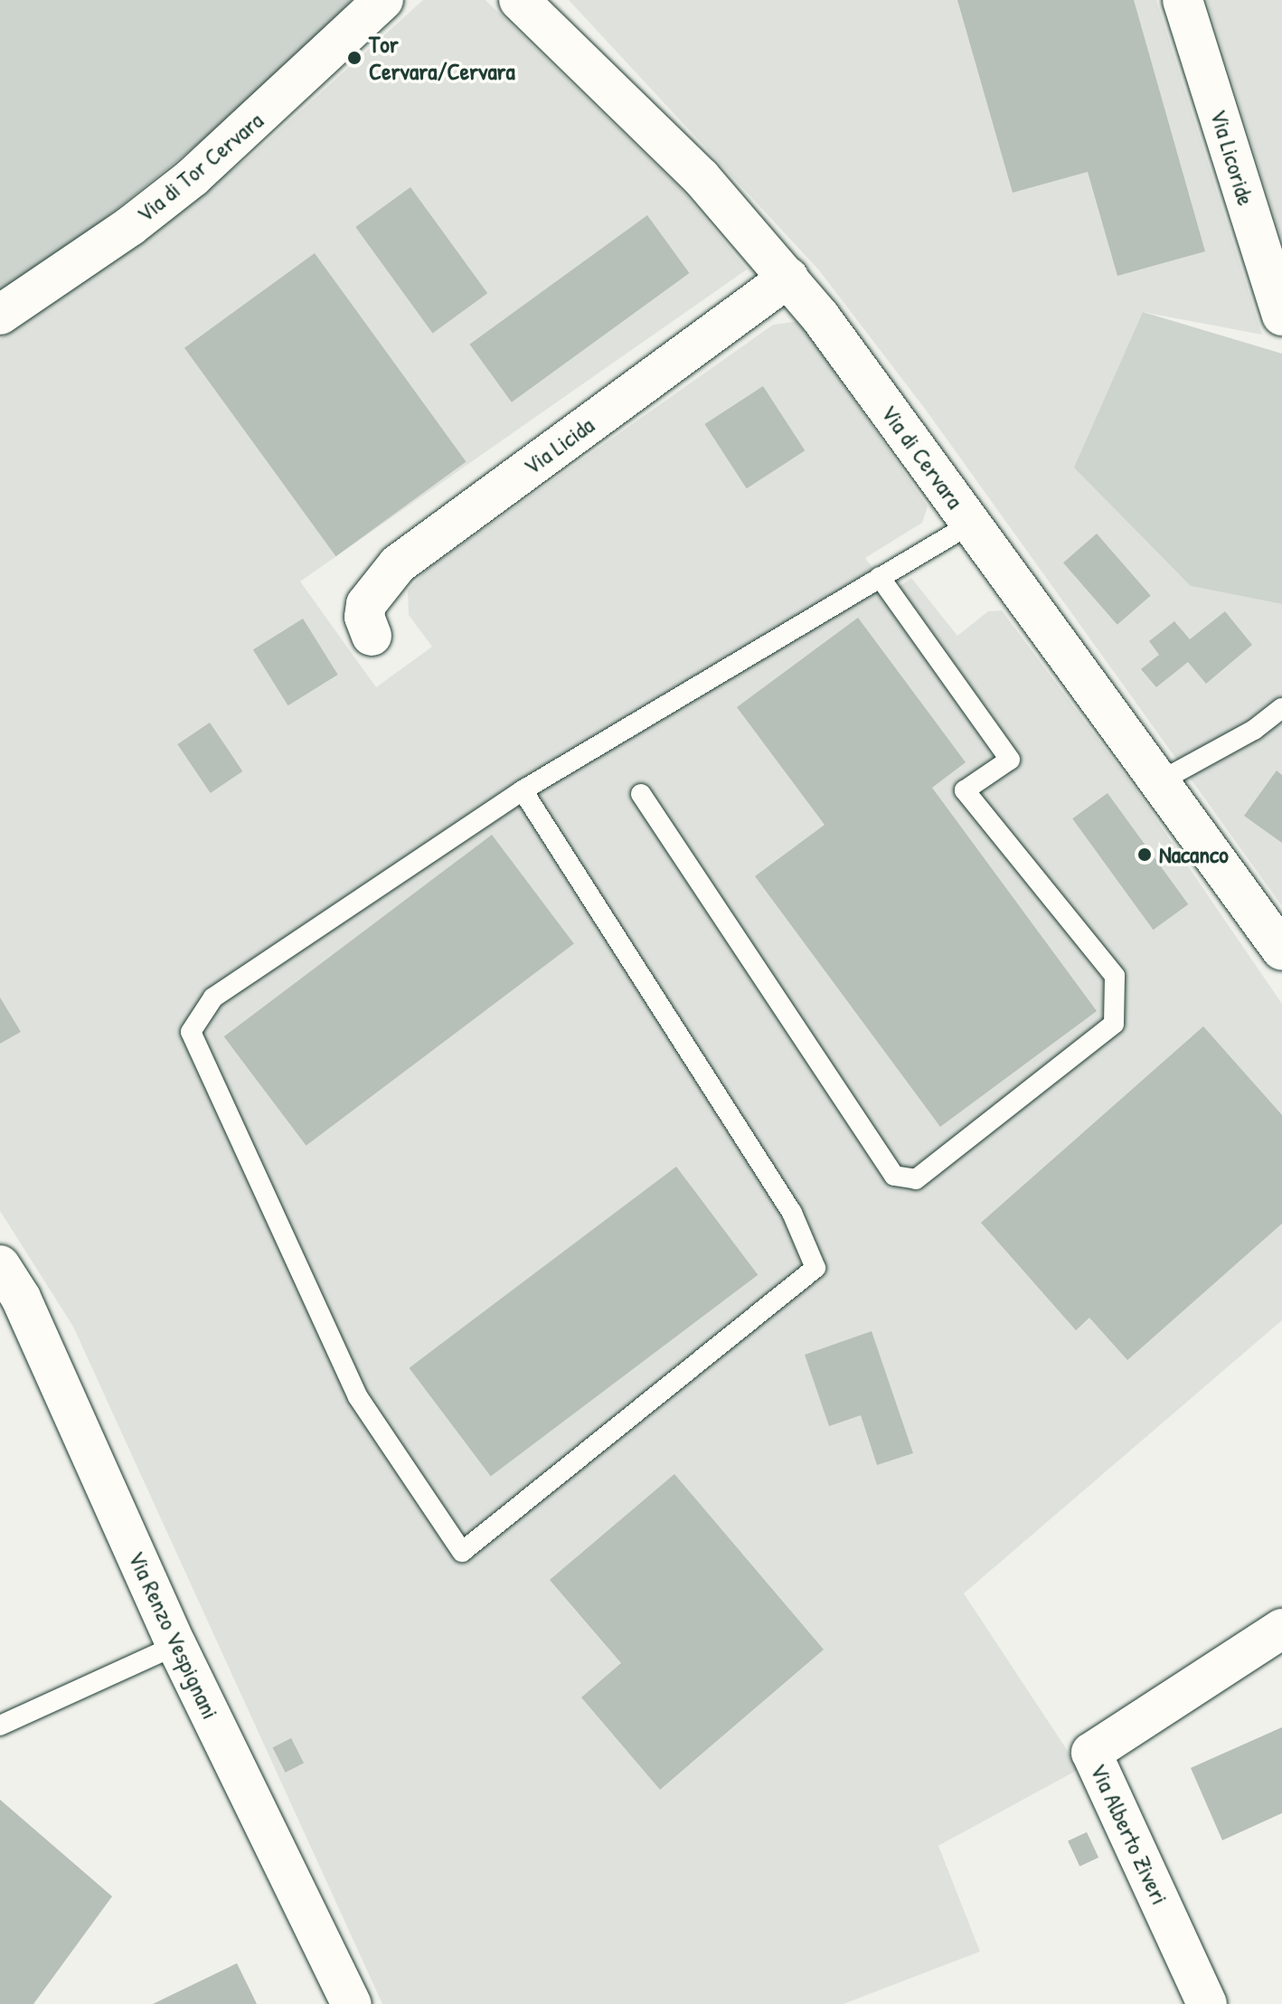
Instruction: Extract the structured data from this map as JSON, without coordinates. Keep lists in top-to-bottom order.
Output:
{
  "streets": {
    "street": [
      "Via Licoride",
      "Via di Tor Cervara",
      "Via Licida",
      "Via di Cervara",
      "Via Renzo Vespignani",
      "Via Alberto Ziveri"
    ]
  },
  "crossings": [
    ["Via Licida", "Via di Cervara"]
  ],
  "places": ["Tor Cervara/Cervara", "Nacanco"]
}
